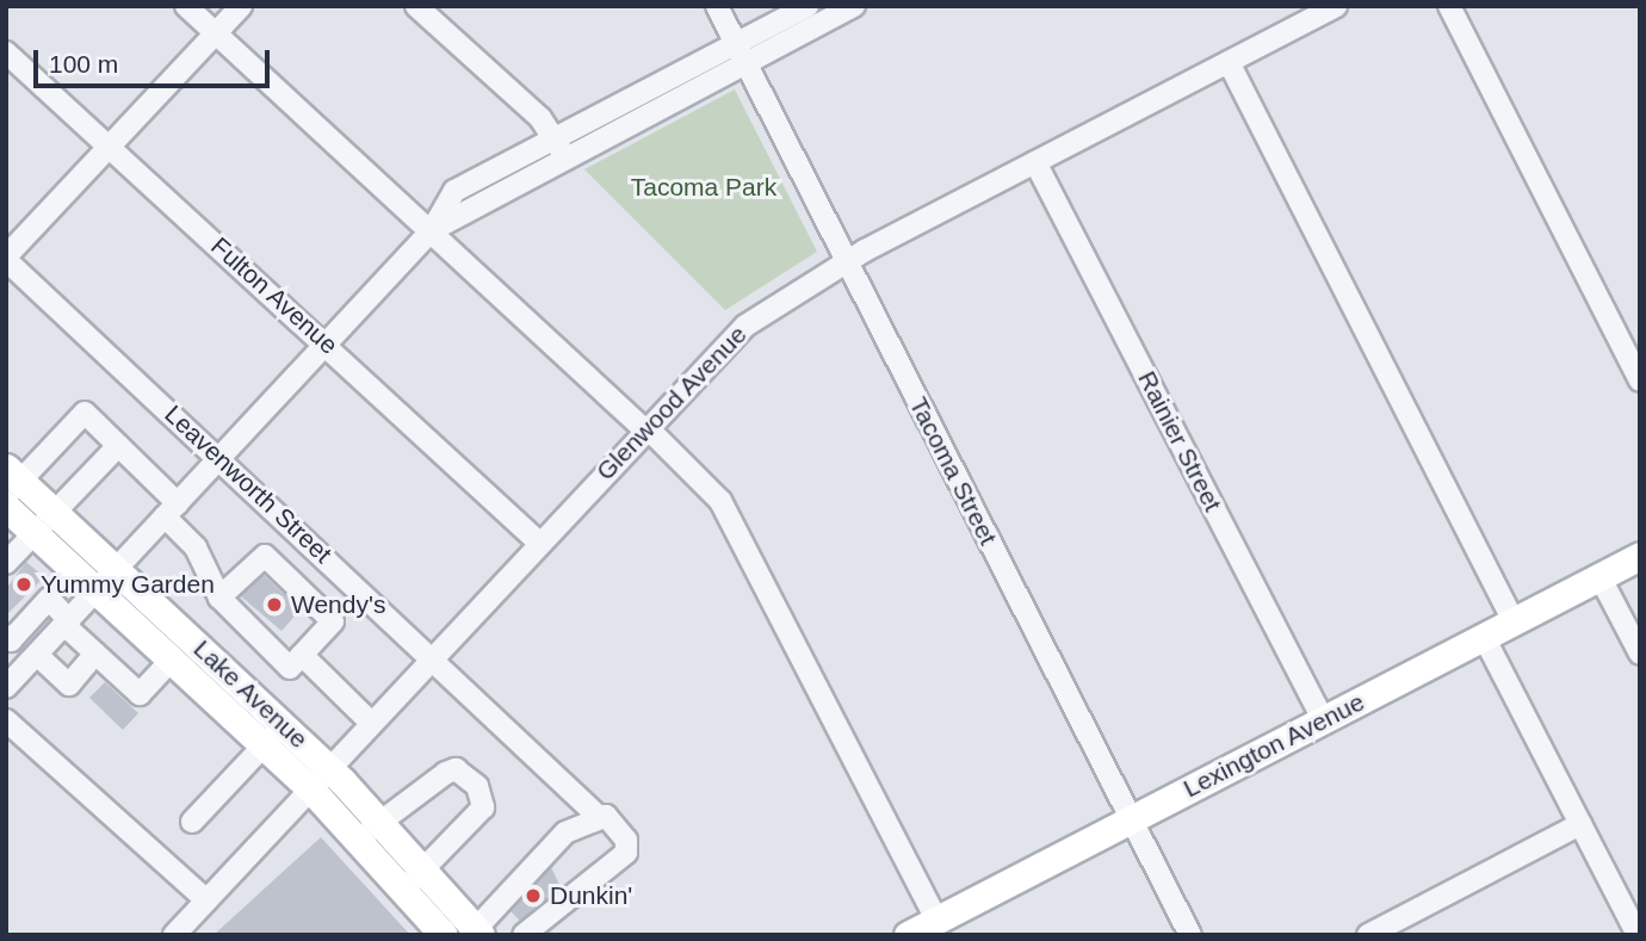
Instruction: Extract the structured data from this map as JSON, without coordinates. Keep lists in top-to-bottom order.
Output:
{
  "streets": {
    "main road": ["Lake Avenue", "Lexington Avenue"],
    "street": [
      "Fulton Avenue",
      "Glenwood Avenue",
      "Rainier Street",
      "Tacoma Street",
      "Leavenworth Street"
    ]
  },
  "crossings": [
    ["Fulton Avenue", "Glenwood Avenue"],
    ["Glenwood Avenue", "Rainier Street"],
    ["Glenwood Avenue", "Tacoma Street"],
    ["Glenwood Avenue", "Leavenworth Street"],
    ["Glenwood Avenue", "Lake Avenue"],
    ["Rainier Street", "Lexington Avenue"],
    ["Tacoma Street", "Lexington Avenue"]
  ],
  "parks": ["Tacoma Park"],
  "places": ["Yummy Garden", "Wendy's", "Dunkin'"],
  "scale_bar": "100 m"
}
